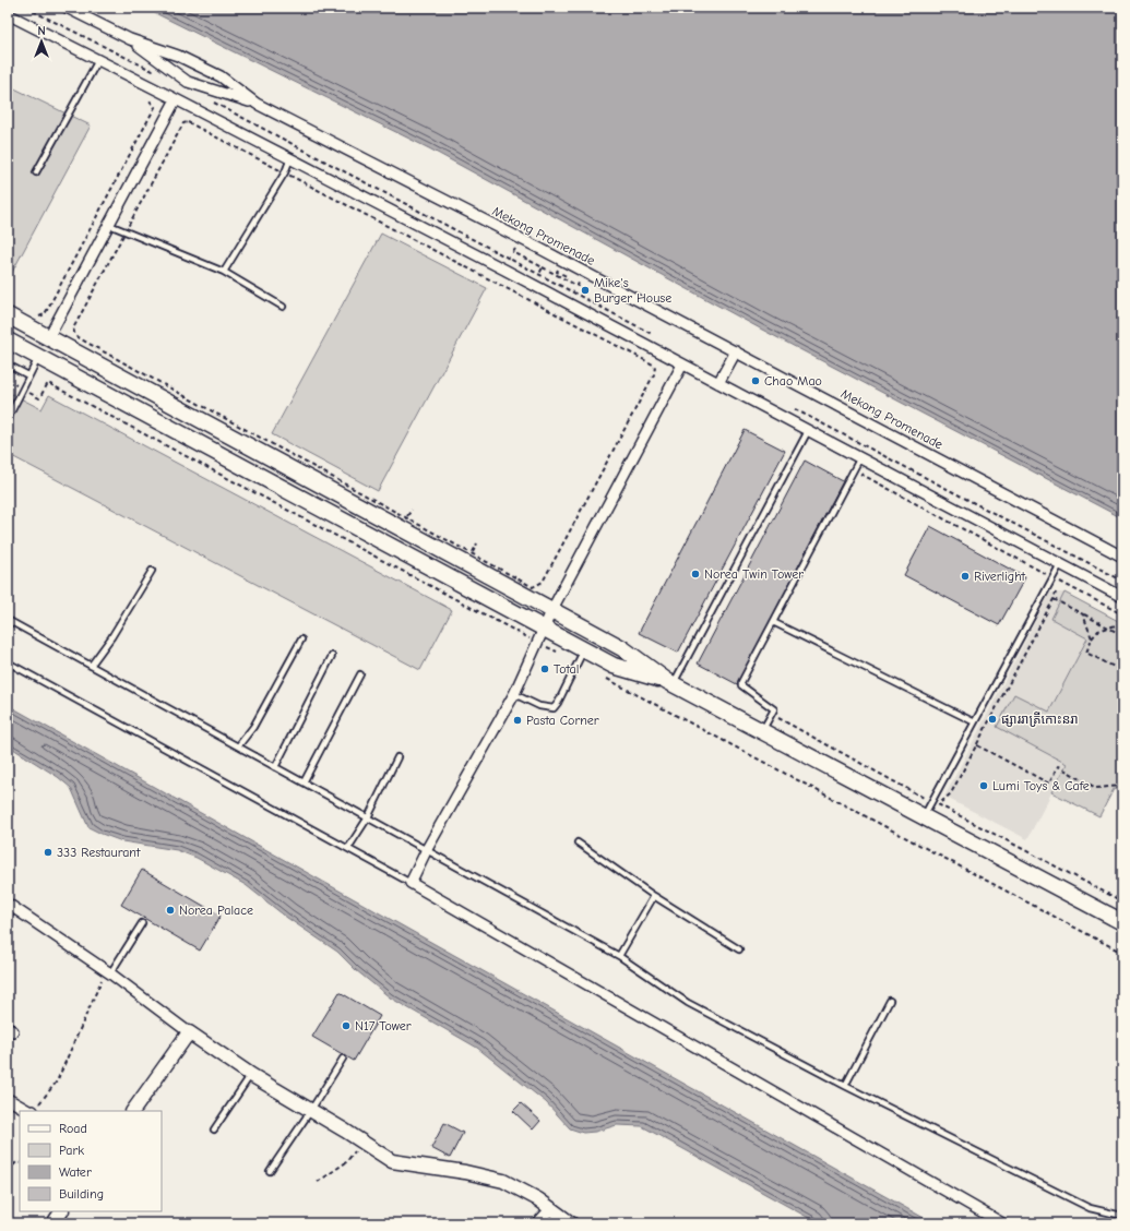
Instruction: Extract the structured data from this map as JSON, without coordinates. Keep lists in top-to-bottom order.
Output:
{
  "streets": {
    "street": ["Mekong Promenade"]
  },
  "places": [
    "Mike's Burger House",
    "Chao Mao",
    "Norea Twin Tower",
    "Riverlight",
    "Total",
    "ផ្សាររាត្រីកោះនរា",
    "Pasta Corner",
    "Lumi Toys & Cafe",
    "333 Restaurant",
    "Norea Palace",
    "N17 Tower"
  ],
  "legend": [
    "Road",
    "Park",
    "Water",
    "Building"
  ],
  "north": "top"
}
